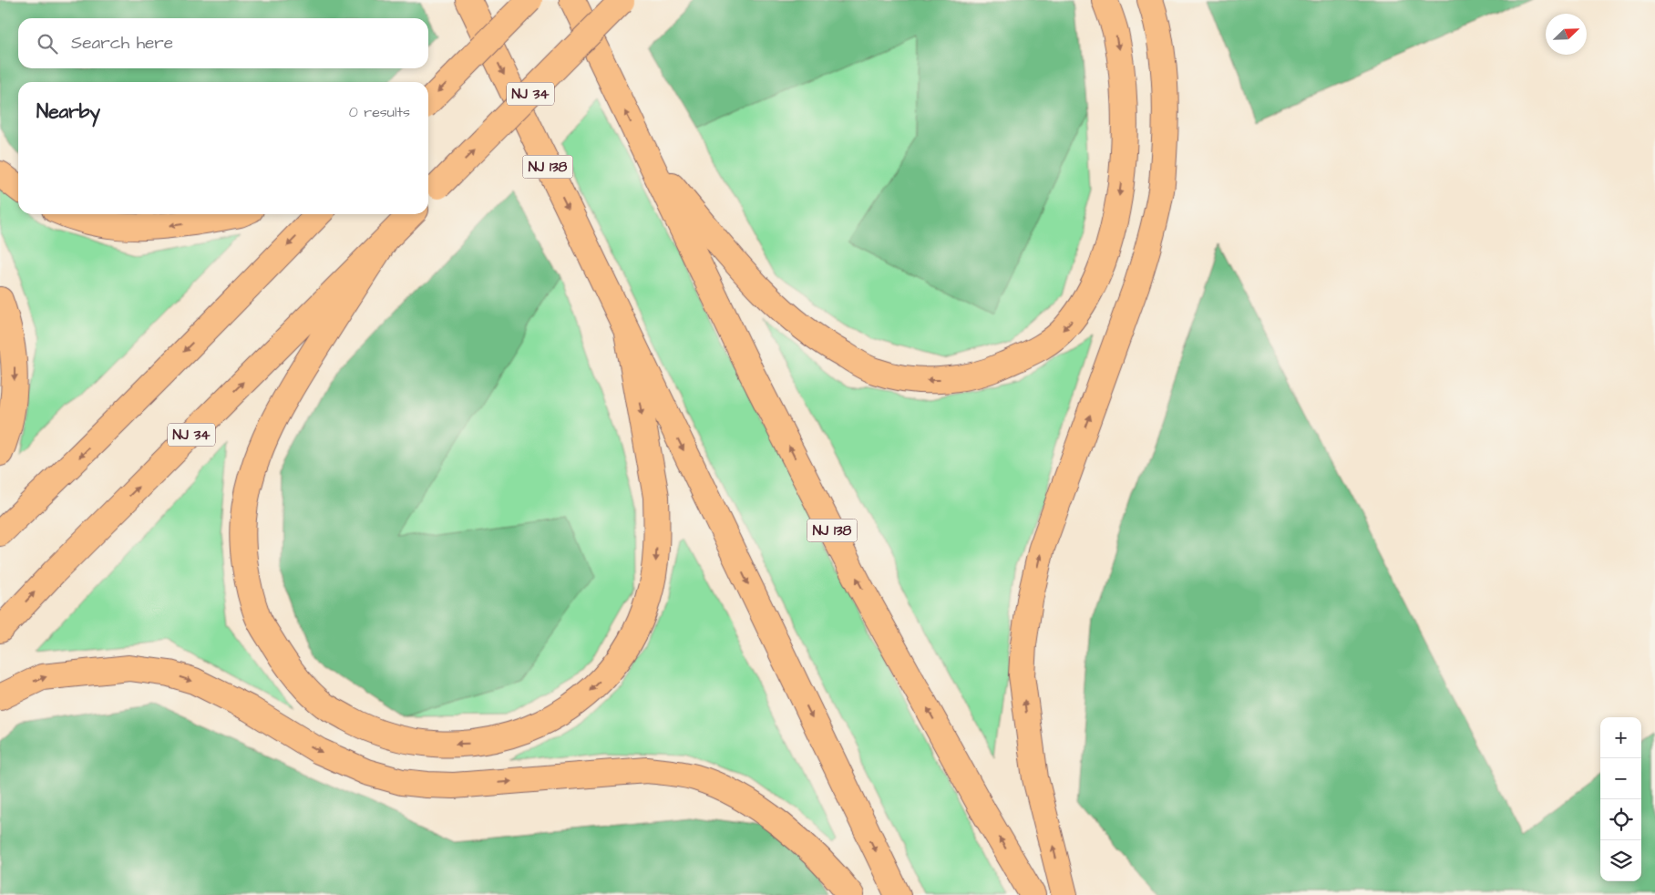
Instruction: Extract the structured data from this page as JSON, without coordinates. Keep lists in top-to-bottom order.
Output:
{
  "streets": {
    "highway": ["NJ 34", "NJ 138"]
  },
  "north": "top right",
  "page": {
    "search": "Search here",
    "heading": ["Nearby", "0 results"],
    "map_buttons": ["+", "−"]
  }
}
